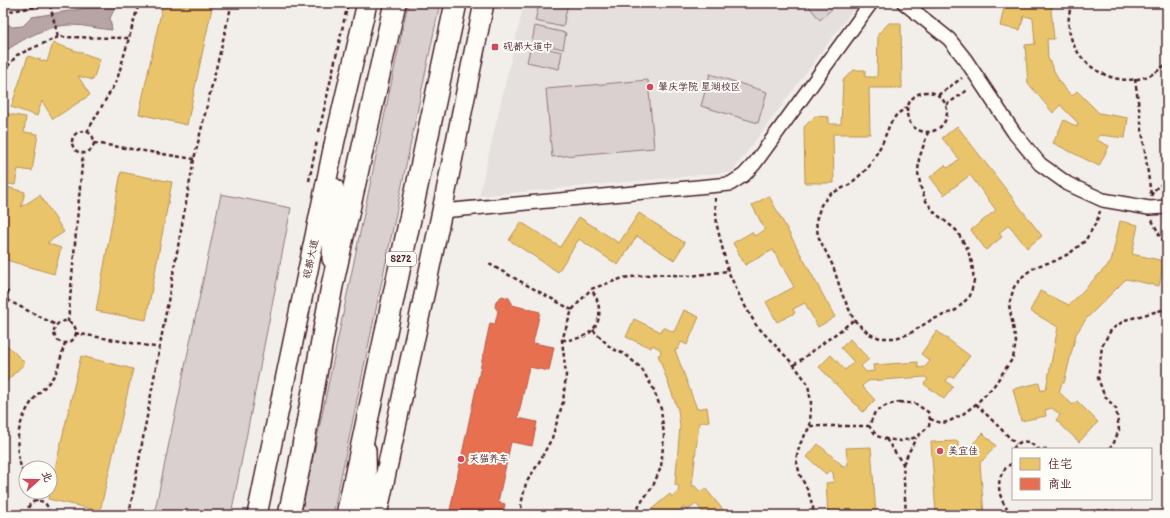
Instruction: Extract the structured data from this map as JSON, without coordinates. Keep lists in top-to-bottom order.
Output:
{
  "streets": {
    "main road": ["S272"],
    "street": ["砚都大道"]
  },
  "places": {
    "transit": ["砚都大道中"],
    "other": ["肇庆学院 星湖校区", "美宜佳", "天猫养车"]
  },
  "legend": ["住宅", "商业"],
  "north": "right"
}
